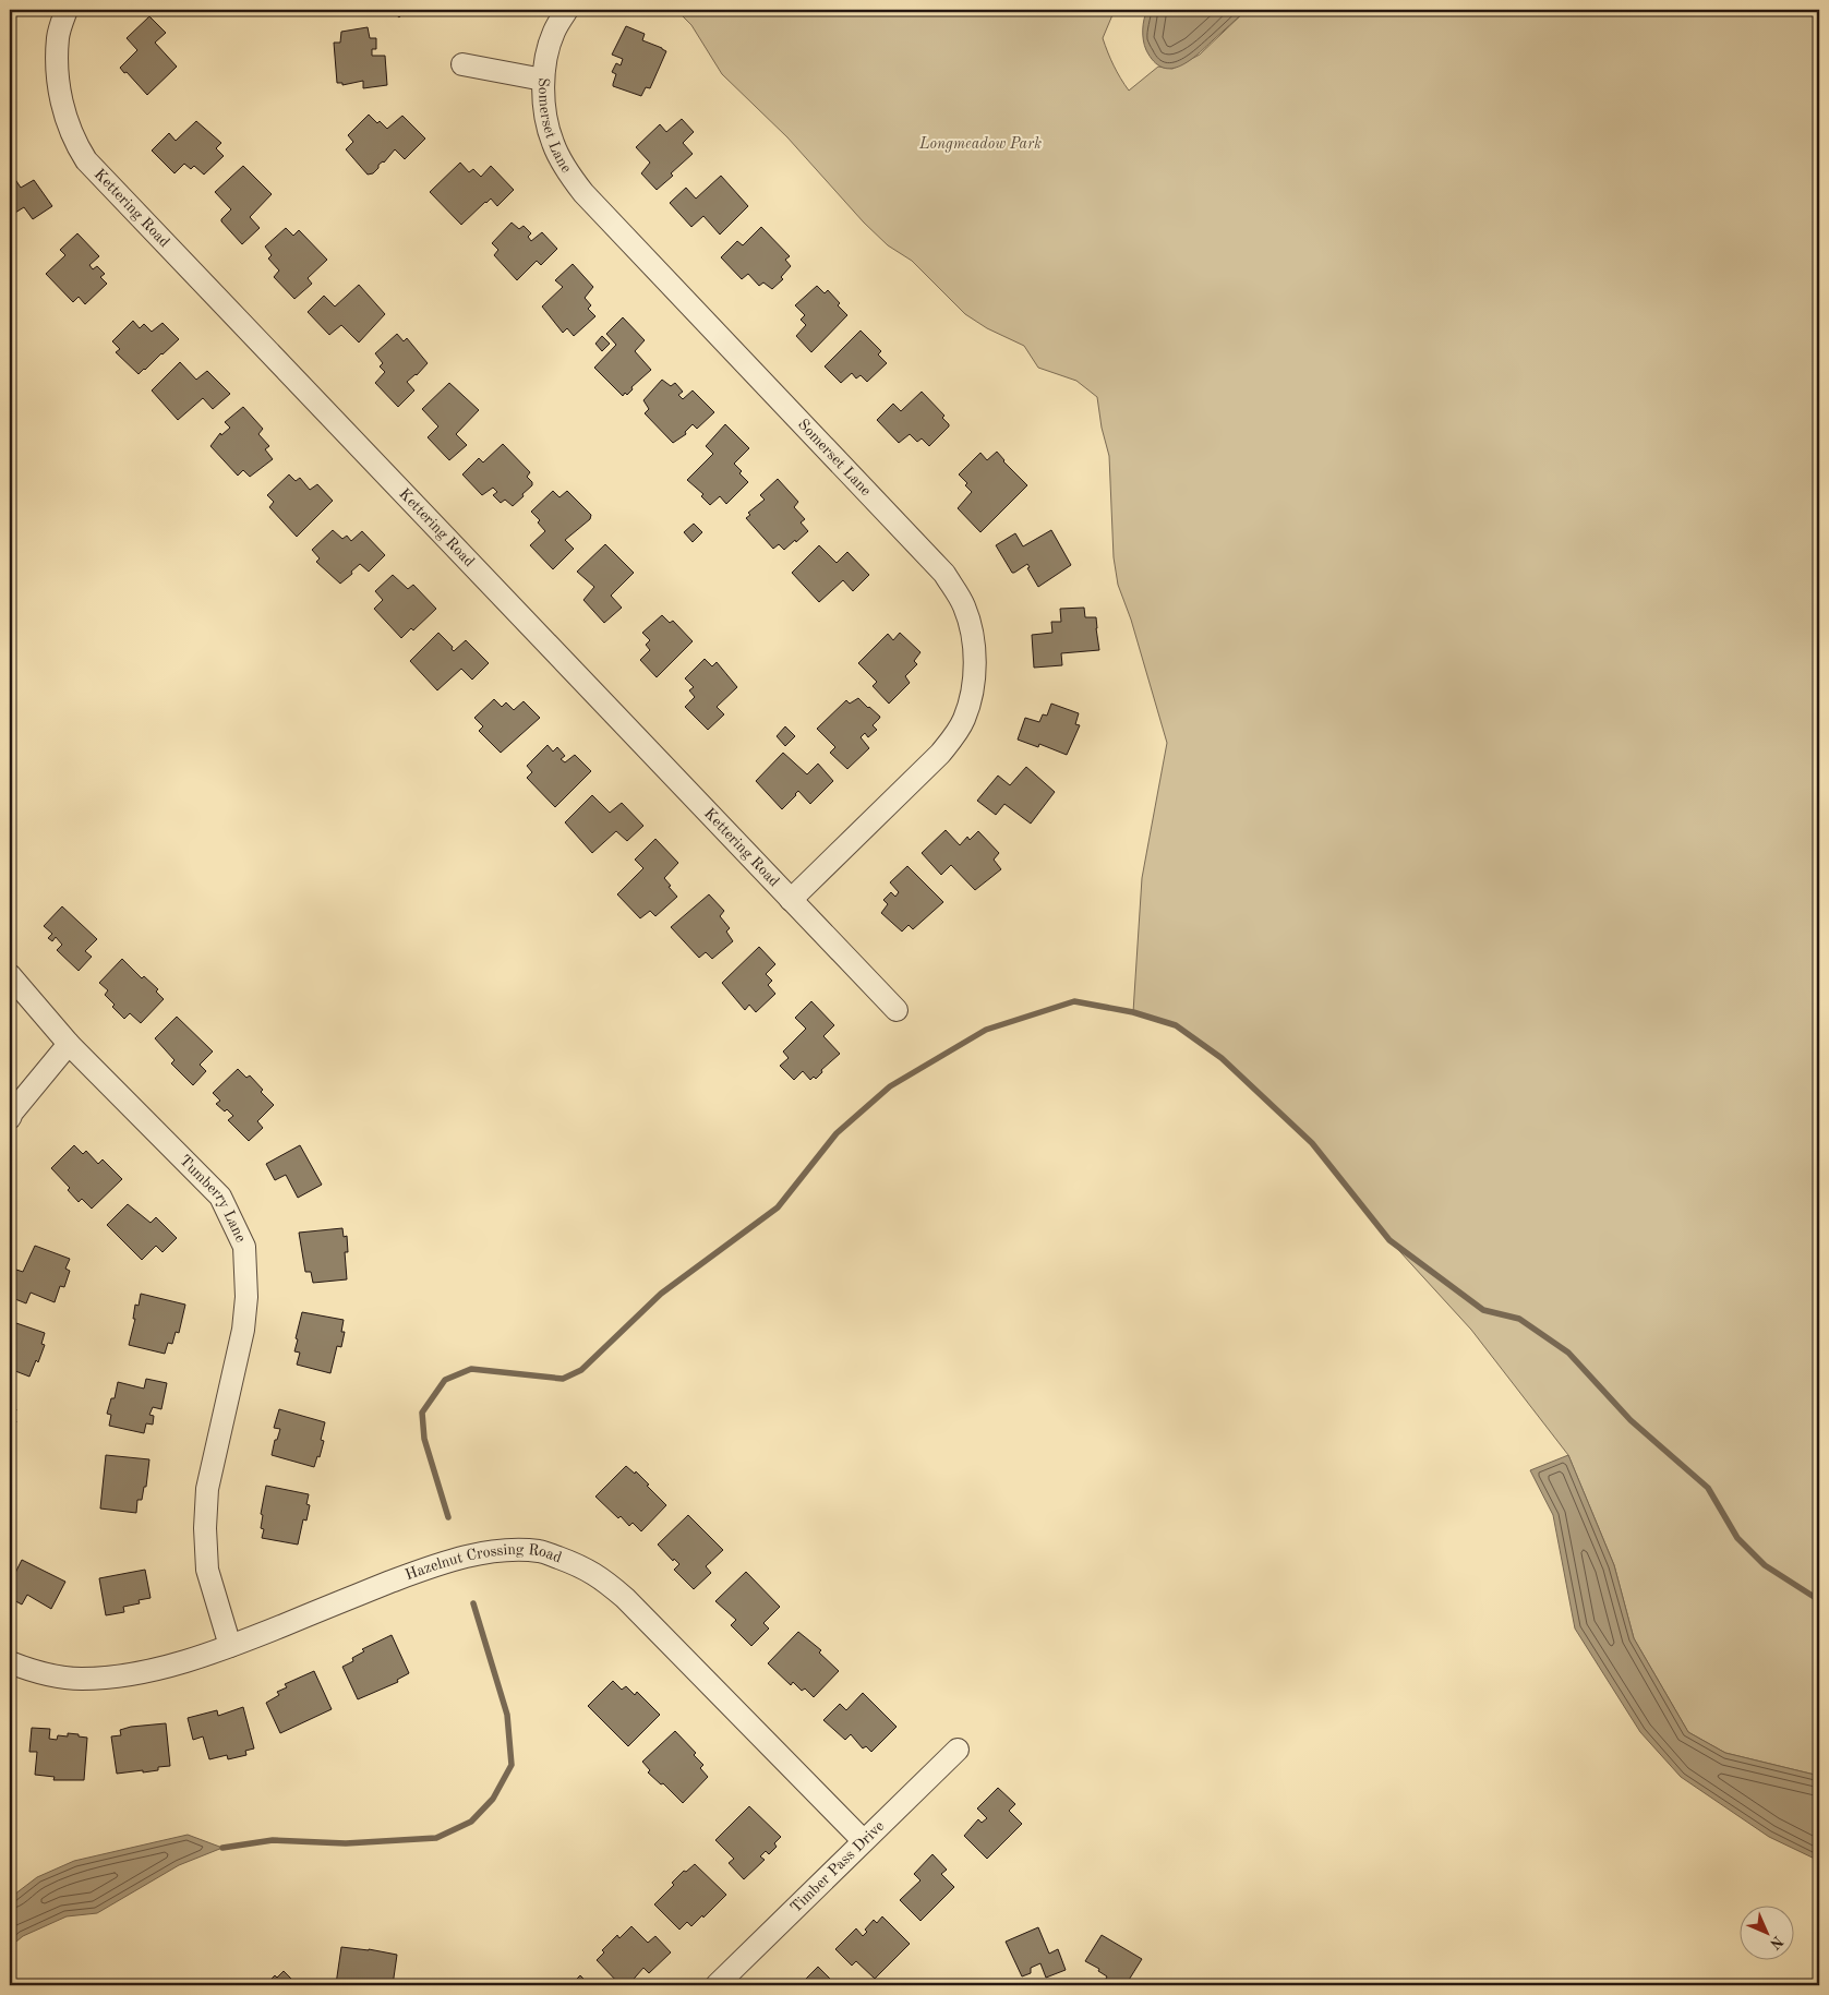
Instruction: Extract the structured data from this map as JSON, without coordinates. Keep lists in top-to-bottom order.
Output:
{
  "streets": {
    "street": [
      "Somerset Lane",
      "Kettering Road",
      "Tumberry Lane",
      "Hazelnut Crossing Road",
      "Timber Pass Drive"
    ]
  },
  "crossings": [
    ["Somerset Lane", "Kettering Road"],
    ["Tumberry Lane", "Hazelnut Crossing Road"],
    ["Hazelnut Crossing Road", "Timber Pass Drive"]
  ],
  "parks": ["Longmeadow Park"],
  "north": "bottom right"
}
